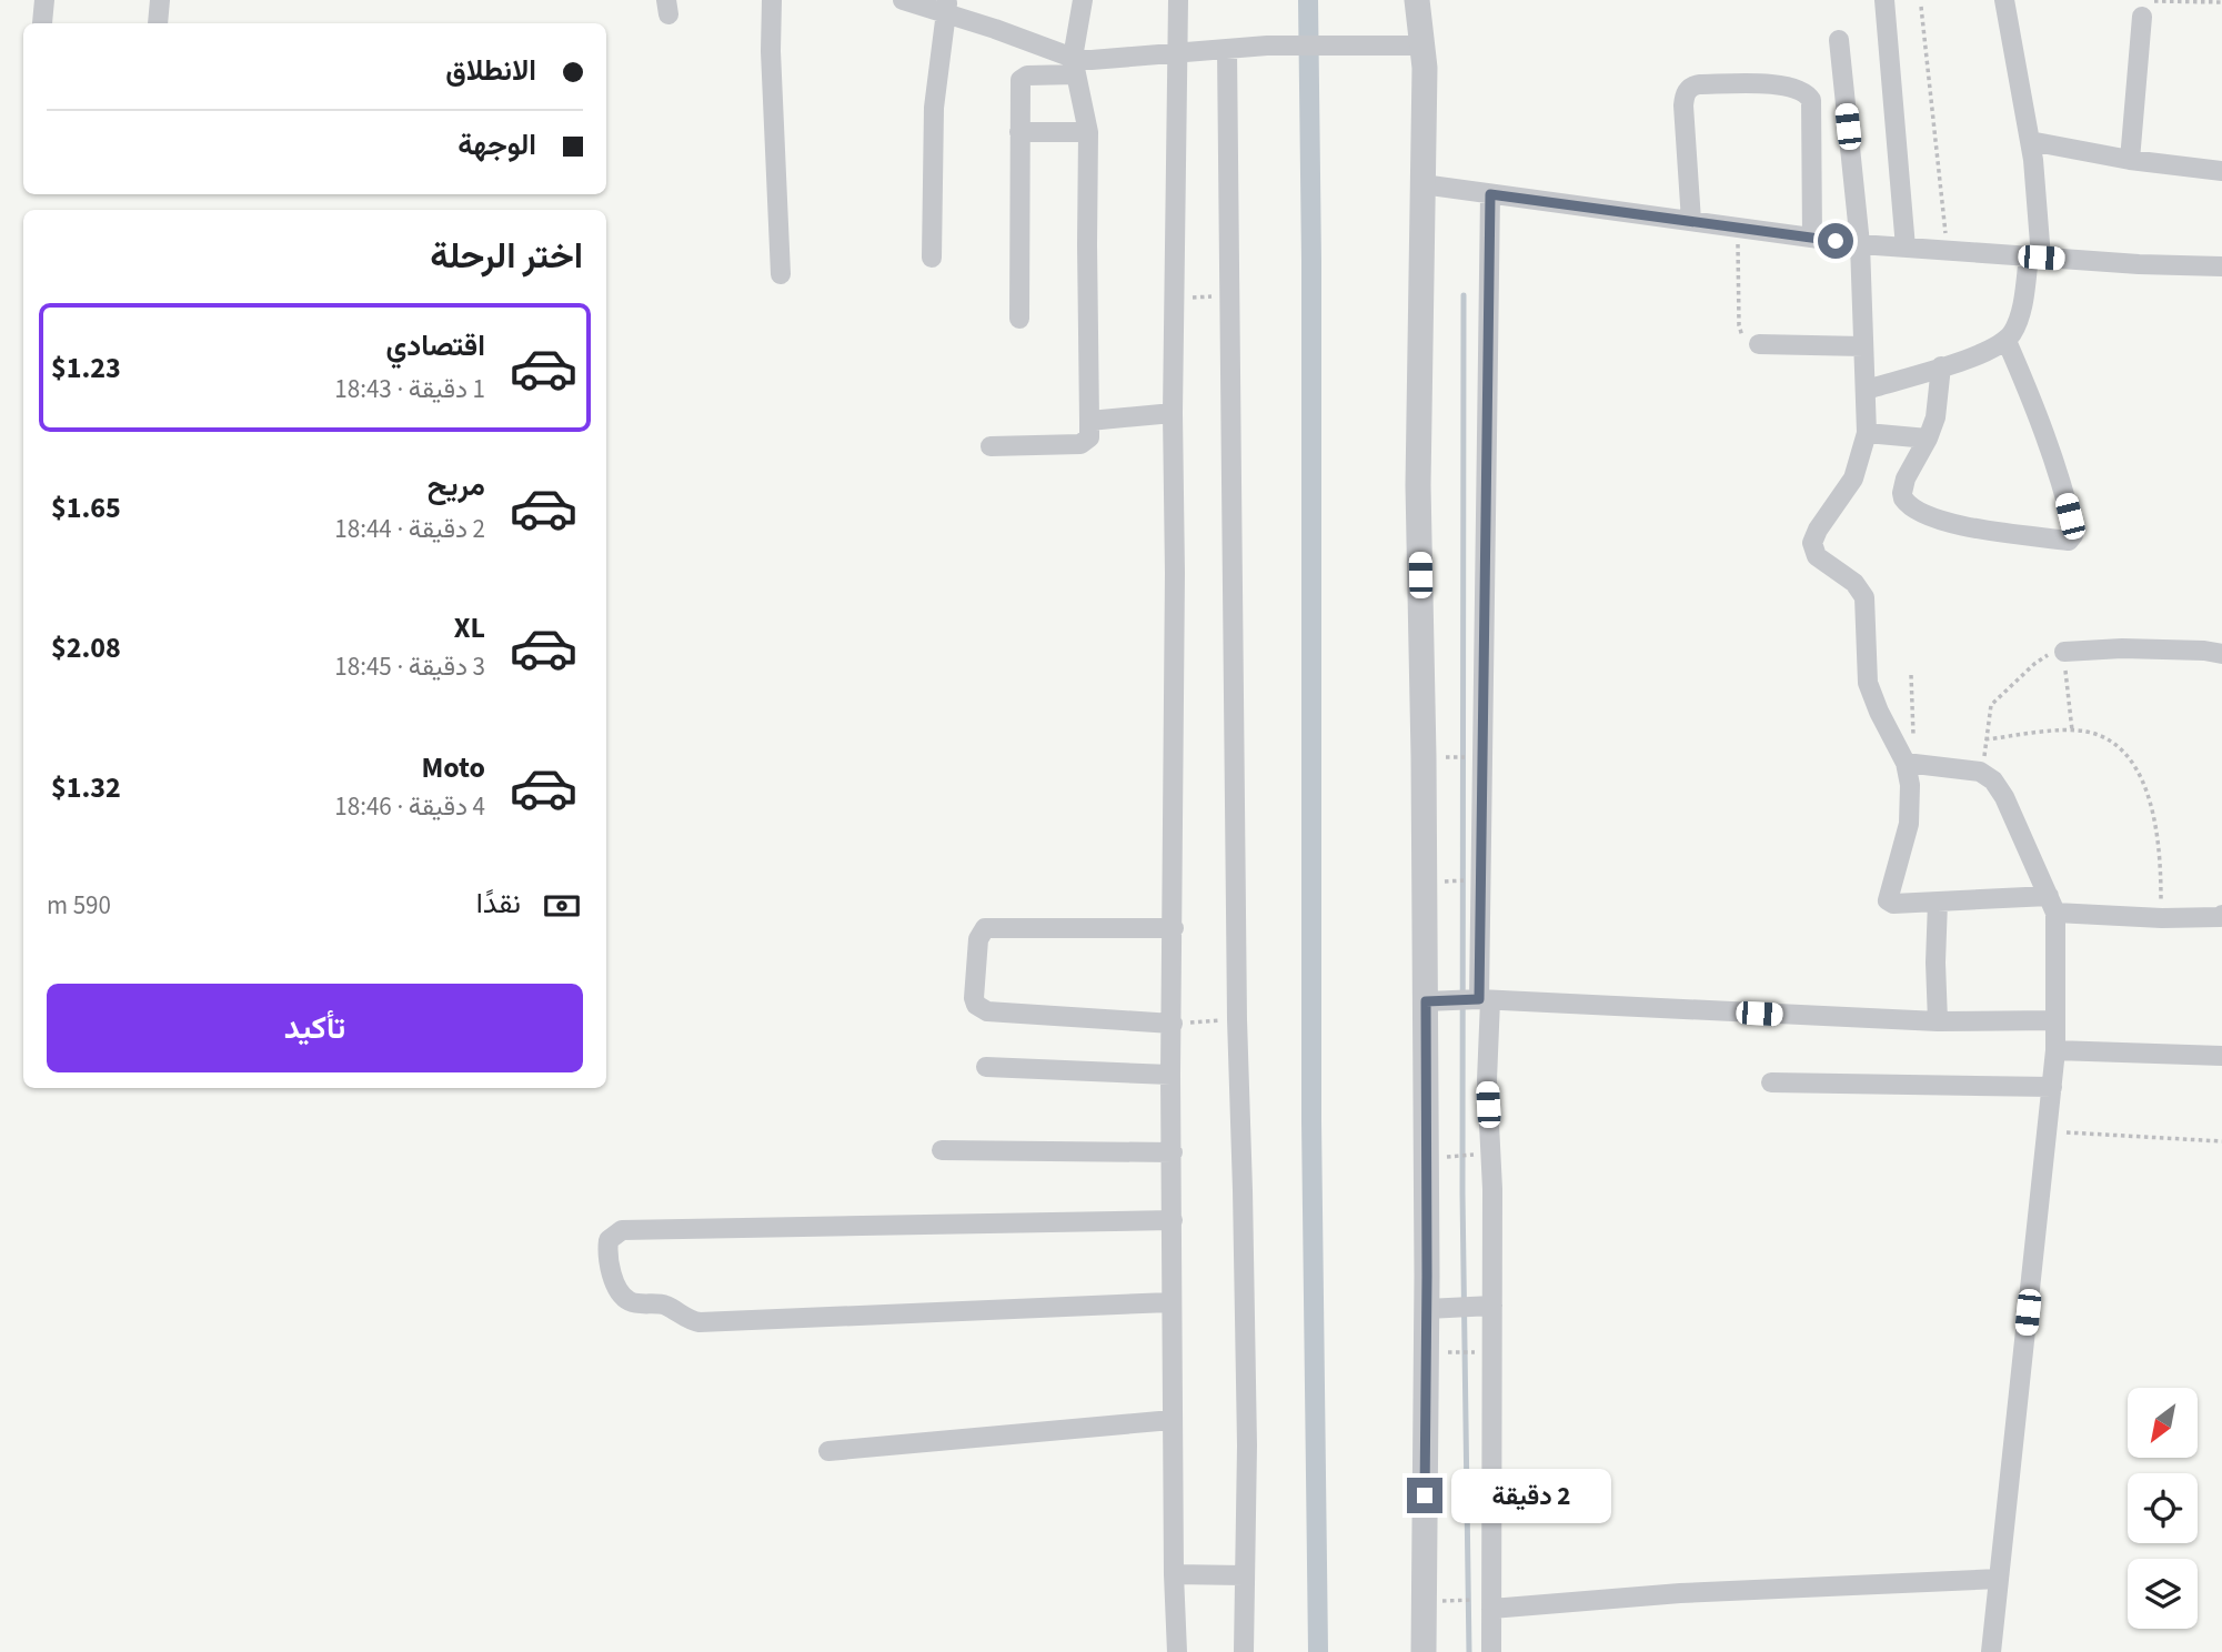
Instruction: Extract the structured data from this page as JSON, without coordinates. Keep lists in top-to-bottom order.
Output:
{
  "north": "bottom left",
  "page": {
    "banner": ["الانطلاق", "الوجهة"],
    "heading": "اختر الرحلة",
    "list": [
      {
        "name": "اقتصادي",
        "note": "1 دقيقة · 18:43",
        "value": "$1.23"
      },
      {
        "name": "مريح",
        "note": "2 دقيقة · 18:44",
        "value": "$1.65"
      },
      {
        "name": "XL",
        "note": "3 دقيقة · 18:45",
        "value": "$2.08"
      },
      {
        "name": "Moto",
        "note": "4 دقيقة · 18:46",
        "value": "$1.32"
      }
    ],
    "pay": ["نقدًا", "590 m"],
    "buttons": "تأكيد",
    "bubble": "2 دقيقة"
  }
}
